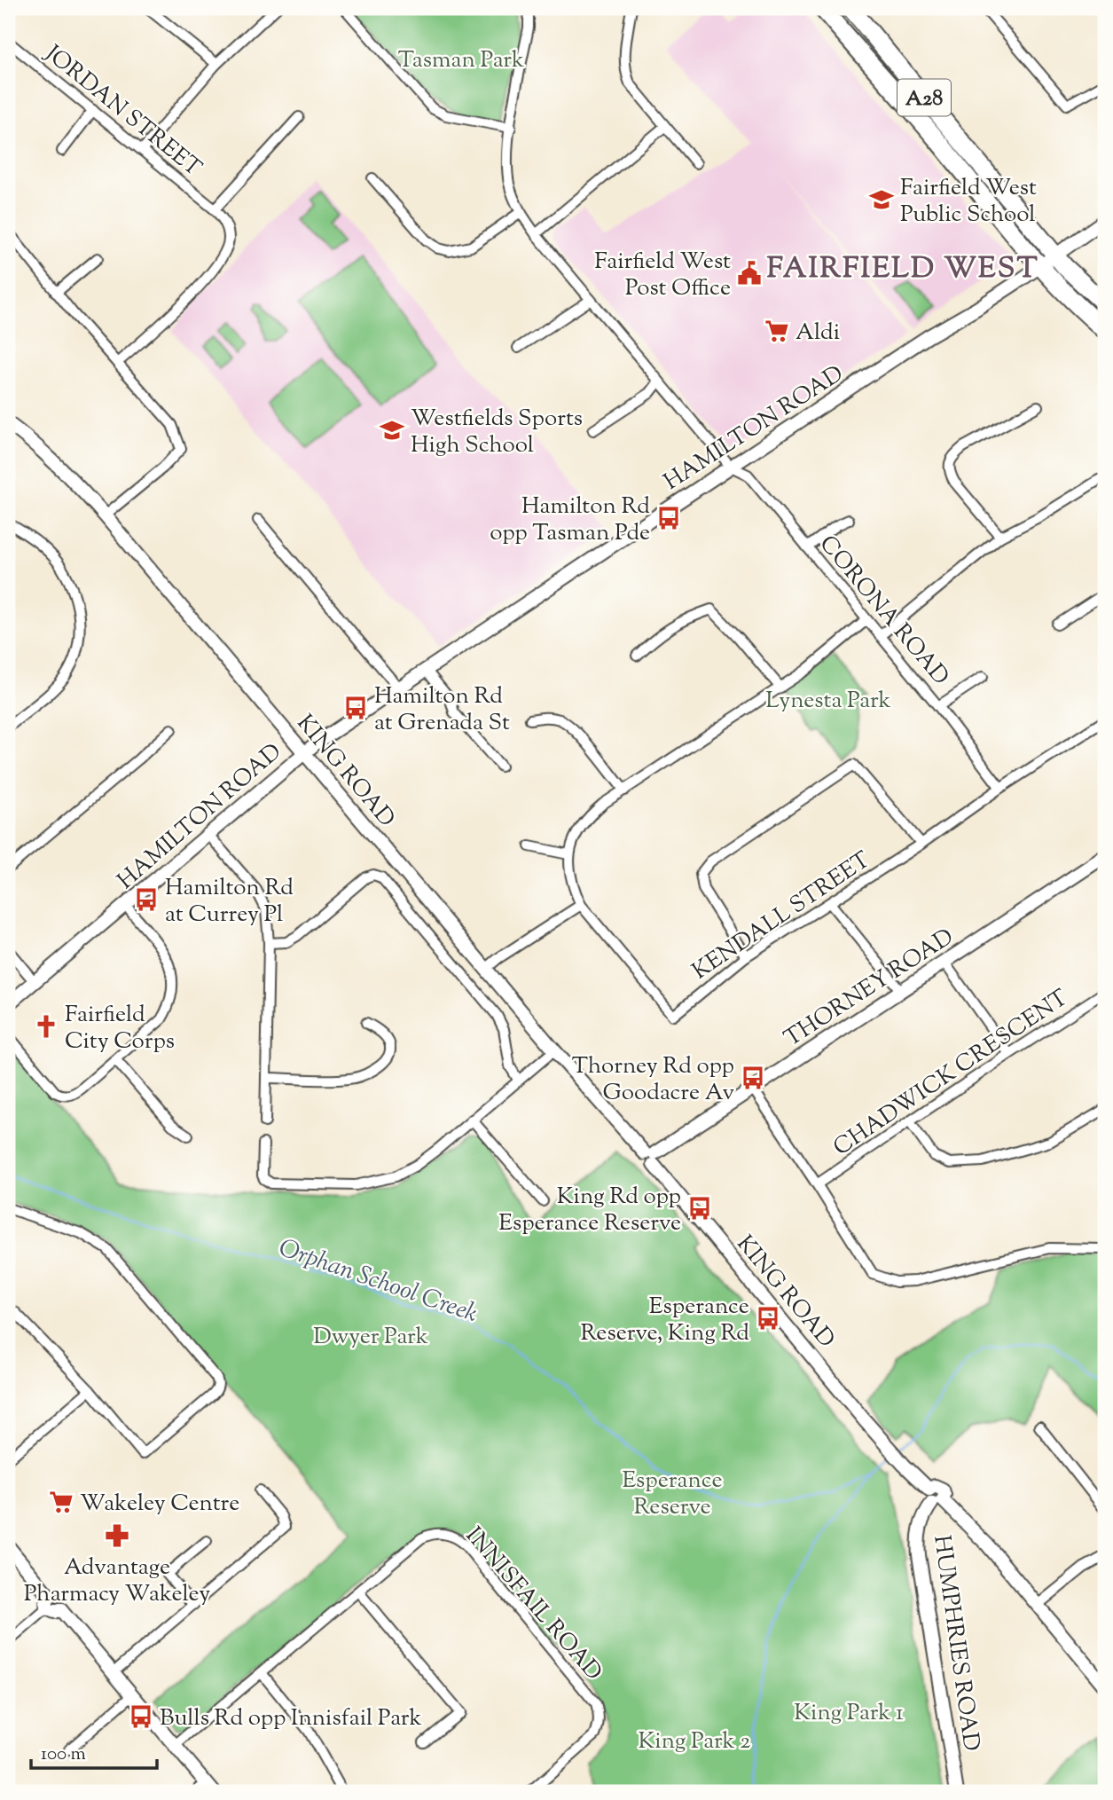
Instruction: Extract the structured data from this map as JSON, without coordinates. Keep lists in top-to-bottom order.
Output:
{
  "streets": {
    "highway": ["A28"],
    "main road": [
      "HAMILTON ROAD",
      "KING ROAD",
      "THORNEY ROAD",
      "HUMPHRIES ROAD"
    ],
    "street": [
      "JORDAN STREET",
      "CORONA ROAD",
      "KENDALL STREET",
      "CHADWICK CRESCENT",
      "INNISFAIL ROAD"
    ]
  },
  "crossings": [
    ["A28", "HAMILTON ROAD"],
    ["HAMILTON ROAD", "CORONA ROAD"],
    ["HAMILTON ROAD", "KING ROAD"],
    ["CORONA ROAD", "KENDALL STREET"],
    ["KING ROAD", "THORNEY ROAD"],
    ["KING ROAD", "HUMPHRIES ROAD"]
  ],
  "districts": ["FAIRFIELD WEST"],
  "water": ["Orphan School Creek"],
  "parks": [
    "Tasman Park",
    "Lynesta Park",
    "Dwyer Park",
    "Esperance Reserve",
    "King Park 1",
    "King Park 2"
  ],
  "places": {
    "school or university": ["Fairfield West Public School", "Westfields Sports High School"],
    "public building": ["Fairfield West Post Office"],
    "supermarket": ["Aldi", "Wakeley Centre"],
    "bus stop": [
      "Hamilton Rd opp Tasman Pde",
      "Hamilton Rd at Grenada St",
      "Hamilton Rd at Currey Pl",
      "Thorney Rd opp Goodacre Av",
      "King Rd opp Esperance Reserve",
      "Esperance Reserve, King Rd",
      "Bulls Rd opp Innisfail Park"
    ],
    "church": ["Fairfield City Corps"],
    "pharmacy": ["Advantage Pharmacy Wakeley"]
  },
  "scale_bar": "100 m"
}
